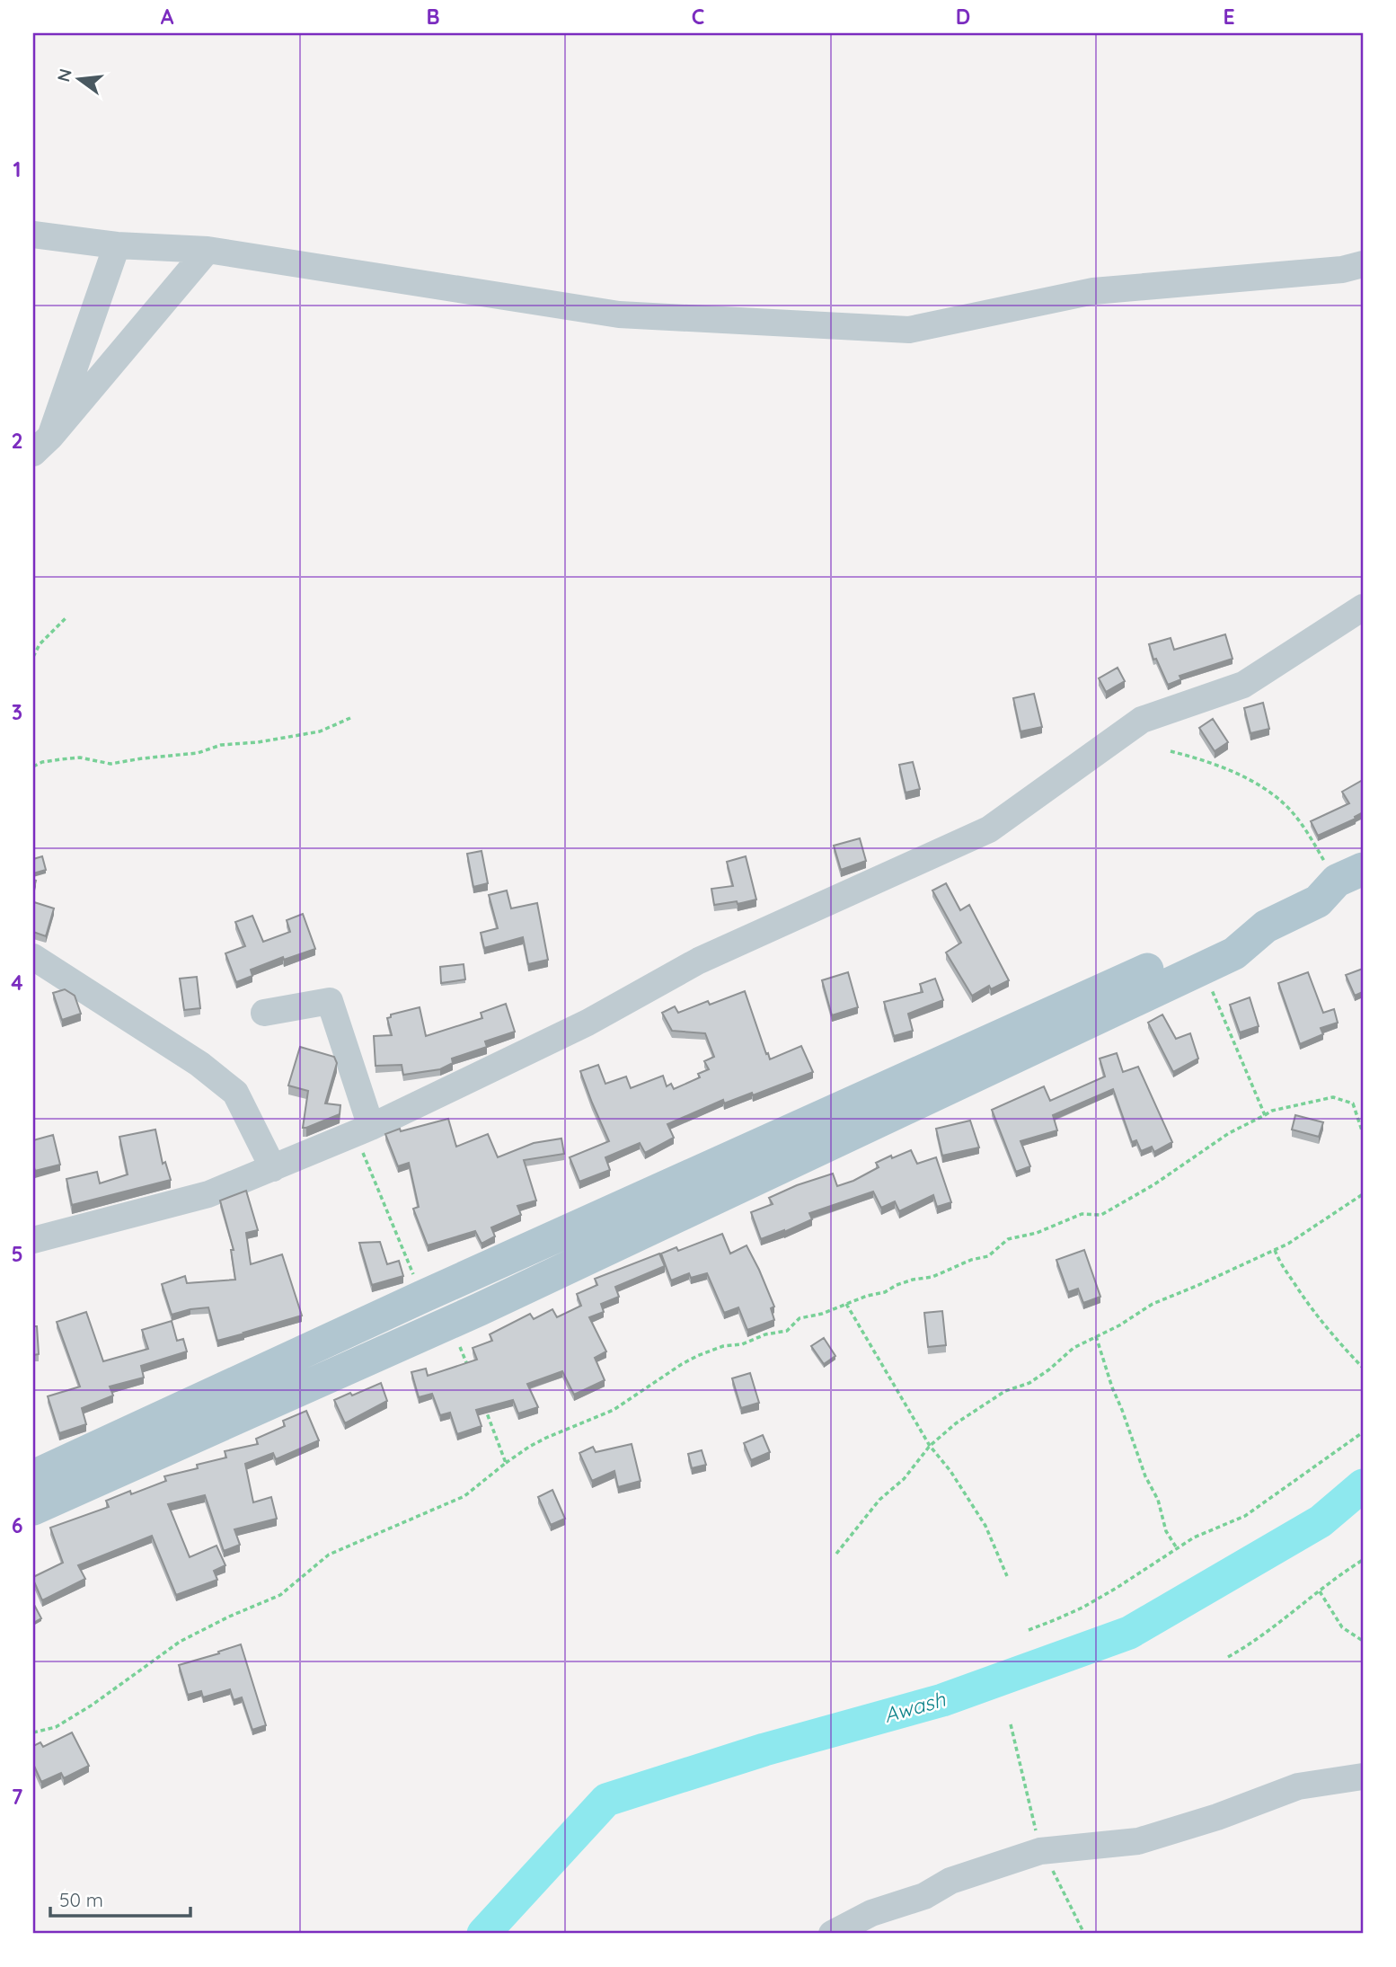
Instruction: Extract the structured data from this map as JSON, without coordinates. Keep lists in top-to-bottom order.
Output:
{
  "water": ["Awash"],
  "scale_bar": "50 m",
  "north": "left",
  "grid": {
    "columns": [
      "A",
      "B",
      "C",
      "D",
      "E"
    ],
    "rows": [
      "1",
      "2",
      "3",
      "4",
      "5",
      "6",
      "7"
    ]
  }
}
